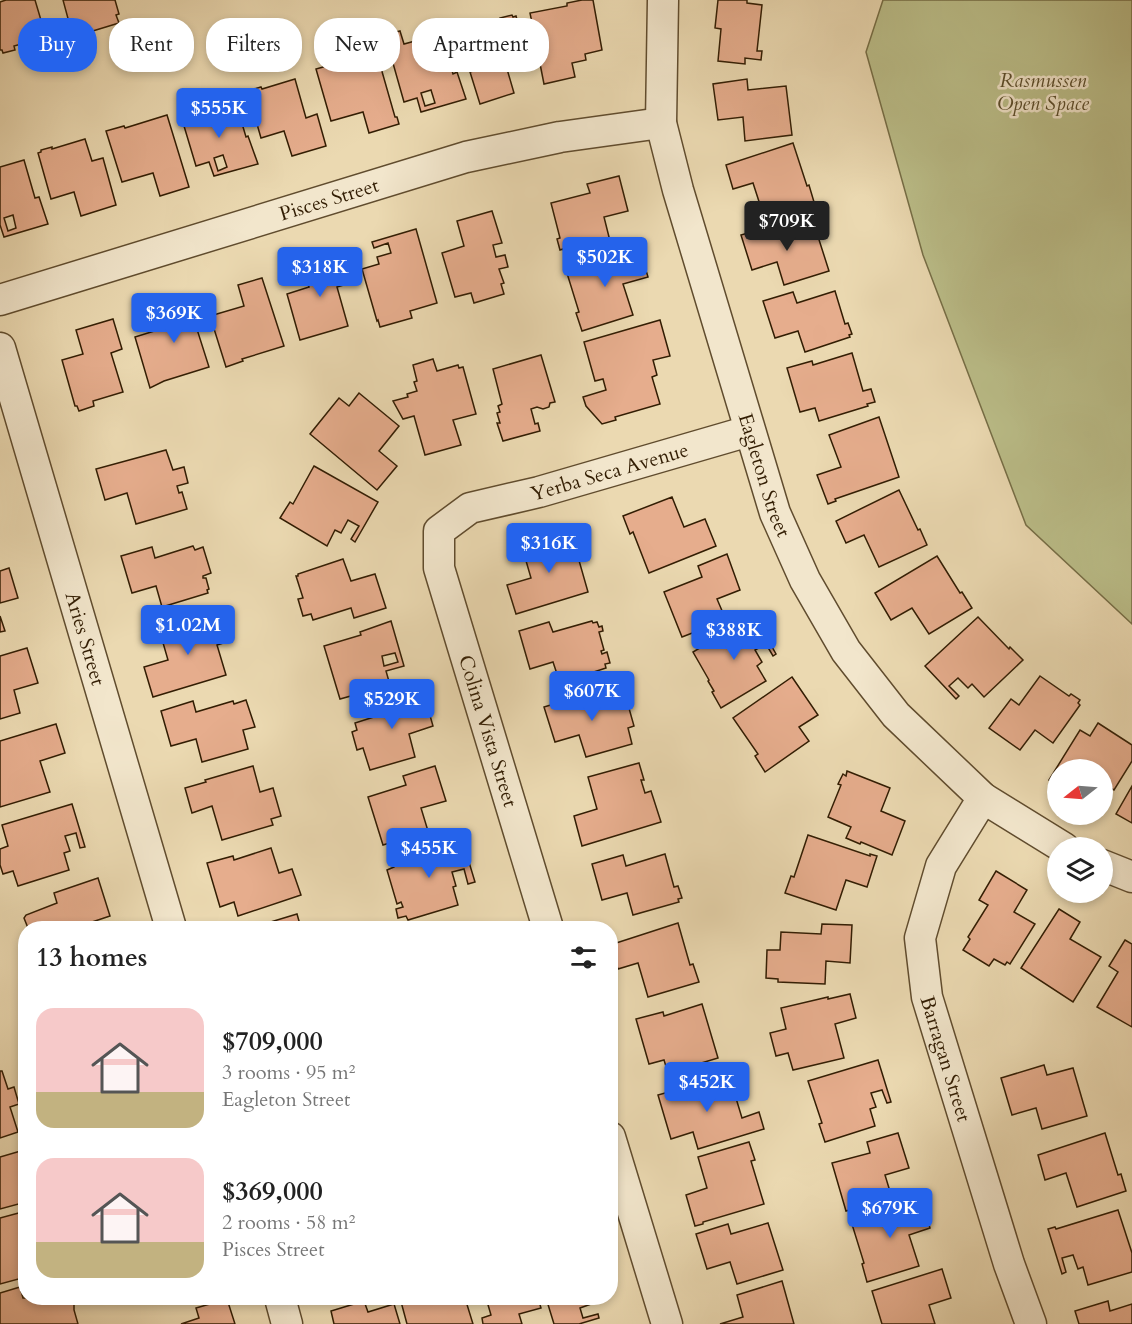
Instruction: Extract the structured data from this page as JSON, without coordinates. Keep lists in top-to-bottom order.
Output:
{
  "streets": {
    "street": [
      "Pisces Street",
      "Yerba Seca Avenue",
      "Eagleton Street",
      "Aries Street",
      "Colina Vista Street",
      "Barragan Street"
    ]
  },
  "crossings": [
    ["Pisces Street", "Eagleton Street"],
    ["Yerba Seca Avenue", "Eagleton Street"],
    ["Yerba Seca Avenue", "Colina Vista Street"],
    ["Eagleton Street", "Barragan Street"]
  ],
  "parks": ["Rasmussen Open Space"],
  "north": "left",
  "page": {
    "chip": [
      "Buy",
      "Rent",
      "Filters",
      "New",
      "Apartment"
    ],
    "price": [
      "$555K",
      "$709K",
      "$502K",
      "$318K",
      "$369K",
      "$316K",
      "$1.02M",
      "$388K",
      "$607K",
      "$529K",
      "$455K",
      "$452K",
      "$679K"
    ],
    "heading": "13 homes",
    "list": [
      {
        "name": "$709,000",
        "note": "3 rooms · 95 m² · Eagleton Street"
      },
      {
        "name": "$369,000",
        "note": "2 rooms · 58 m² · Pisces Street"
      }
    ]
  }
}
